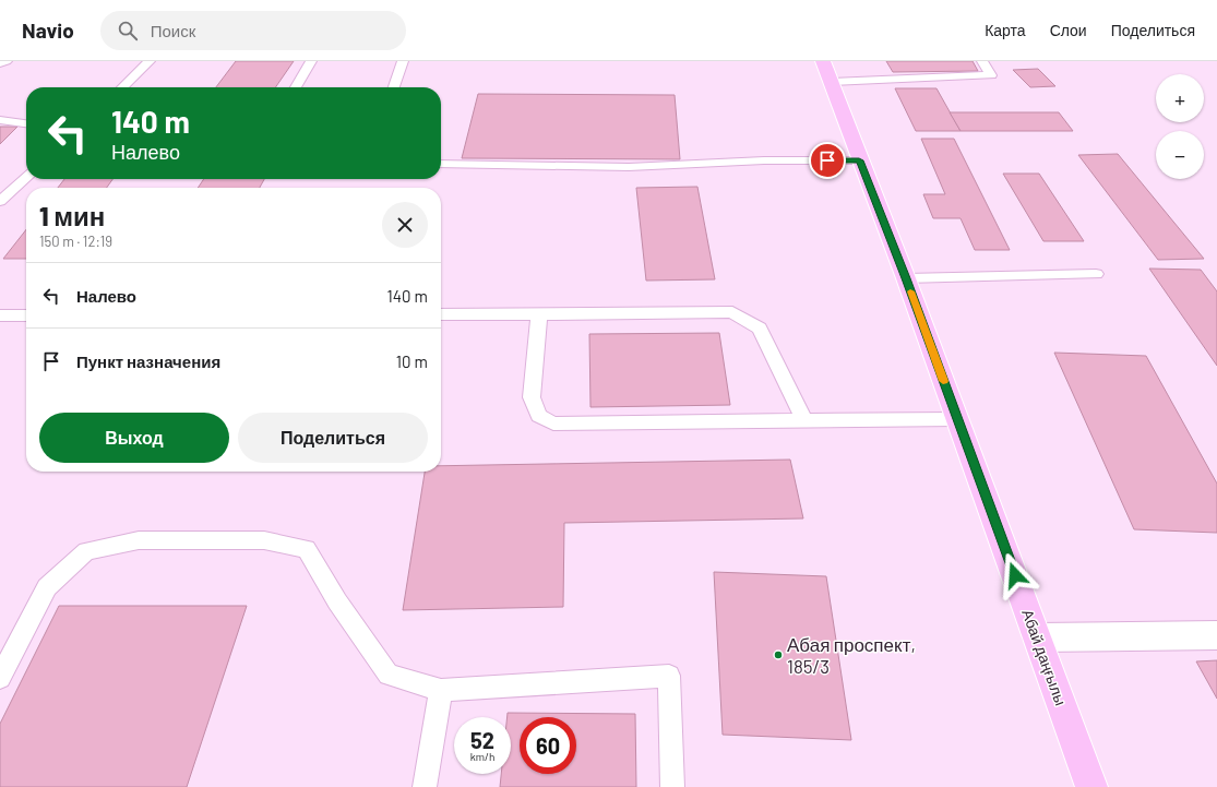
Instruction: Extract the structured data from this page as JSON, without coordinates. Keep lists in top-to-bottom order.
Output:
{
  "streets": {
    "main road": ["Абай даңғылы"]
  },
  "places": ["Абая проспект, 185/3"],
  "page": {
    "header": "Navio",
    "search": "Поиск",
    "nav": ["Карта", "Слои", "Поделиться"],
    "map_buttons": ["+", "−"],
    "turn": ["140 m", "Налево"],
    "heading": ["1 мин", "150 m · 12:19"],
    "list": [
      {
        "name": "Налево",
        "value": "140 m"
      },
      {
        "name": "Пункт назначения",
        "value": "10 m"
      }
    ],
    "buttons": ["Выход", "Поделиться"],
    "speed": "52 km/h",
    "limit": "60"
  }
}
